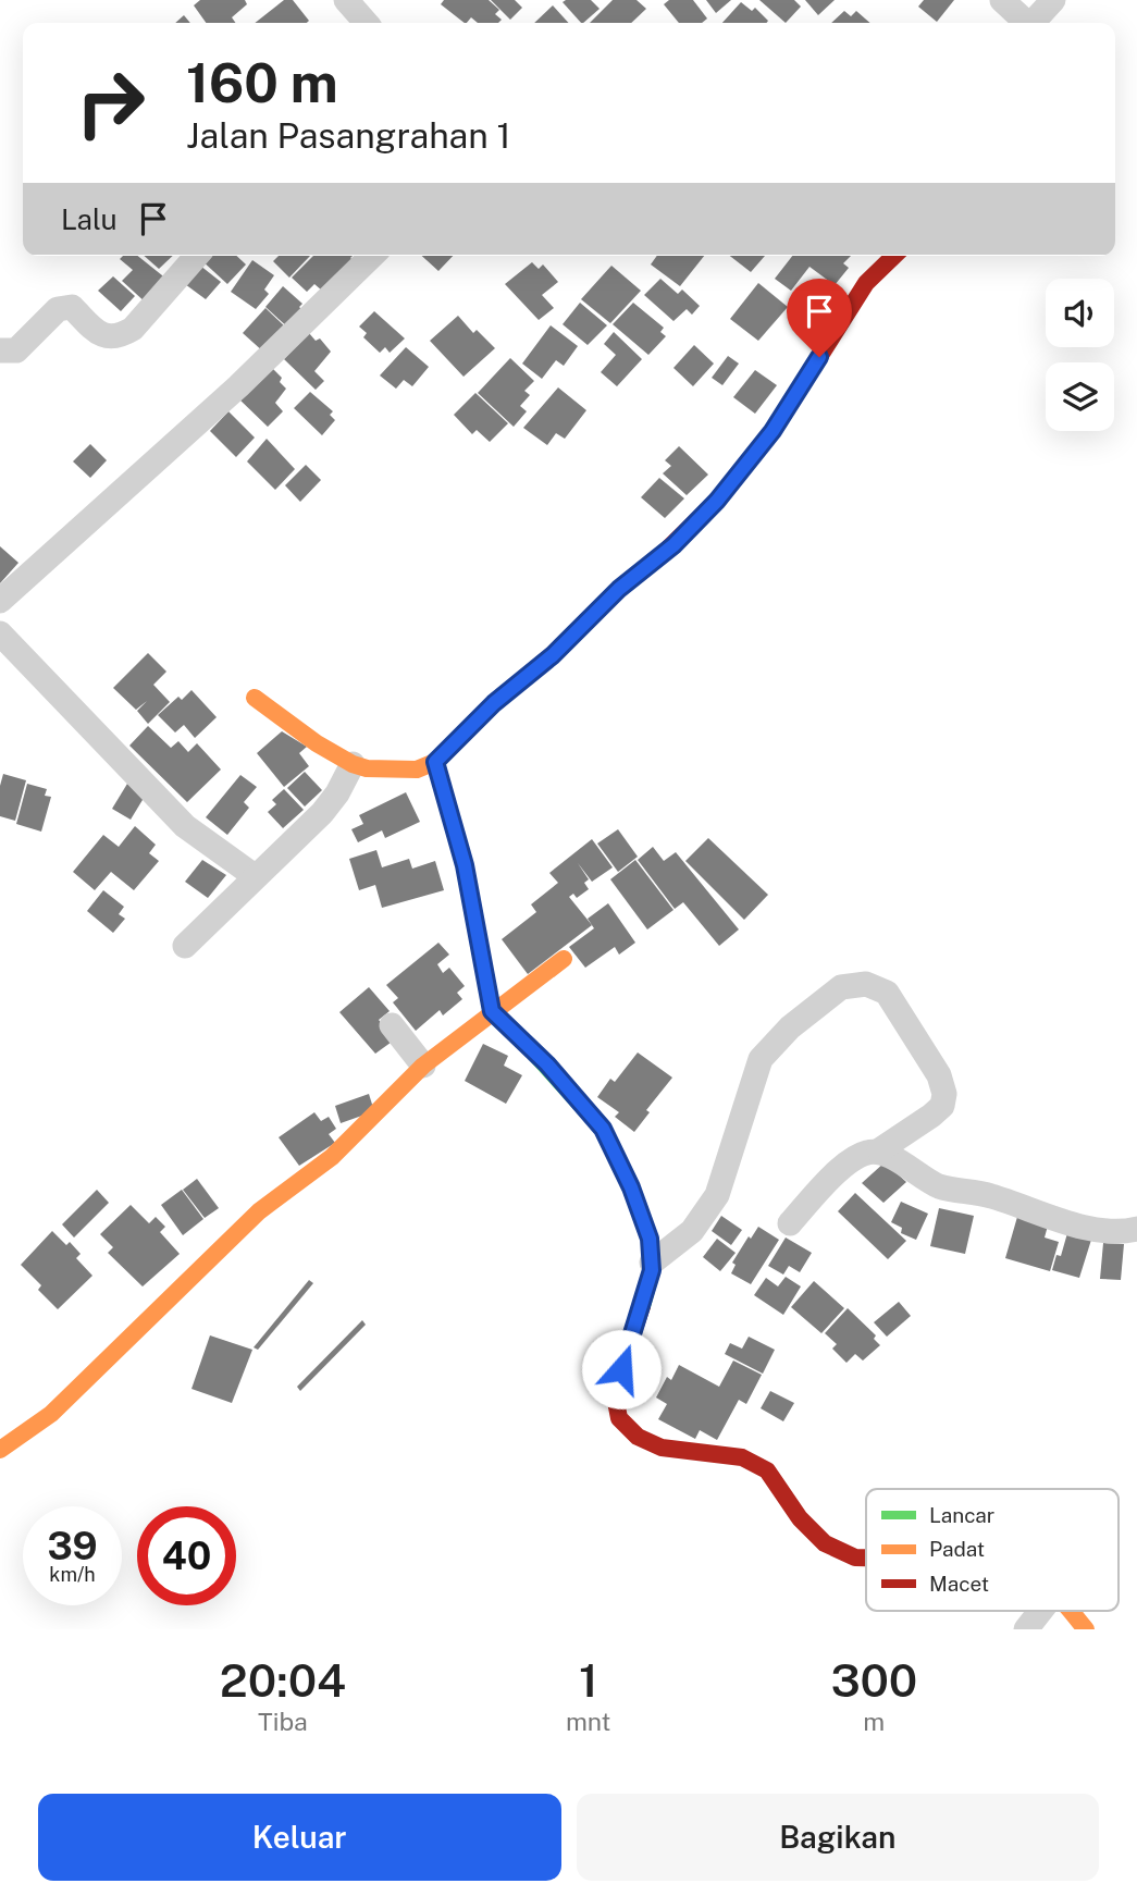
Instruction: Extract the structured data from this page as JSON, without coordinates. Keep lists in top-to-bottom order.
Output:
{
  "legend": ["Lancar", "Padat", "Macet"],
  "page": {
    "turn": ["160 m", "Jalan Pasangrahan 1"],
    "then": "Lalu",
    "speed": "39 km/h",
    "limit": "40",
    "eta": [
      "20:04",
      "Tiba",
      "1",
      "mnt",
      "300",
      "m"
    ],
    "buttons": ["Keluar", "Bagikan"]
  }
}
